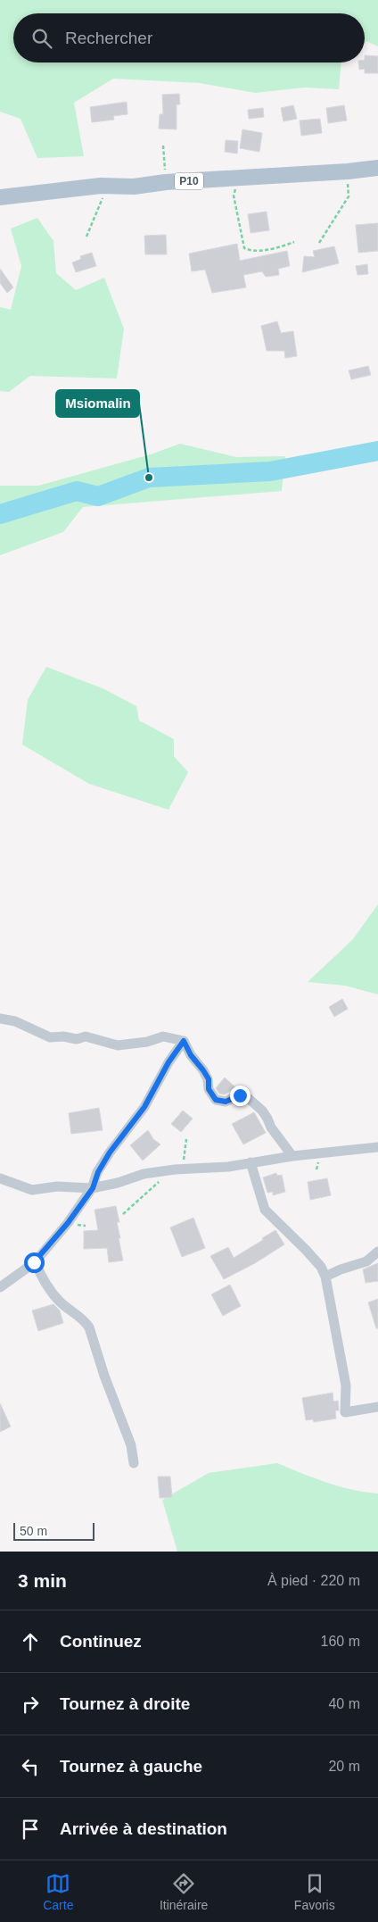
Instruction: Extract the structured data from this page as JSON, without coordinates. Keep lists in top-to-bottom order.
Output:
{
  "streets": {
    "main road": ["P10"]
  },
  "places": ["Msiomalin"],
  "scale_bar": "50 m",
  "page": {
    "search": "Rechercher",
    "scale": "50 m",
    "heading": ["3 min", "À pied · 220 m"],
    "list": [
      ["Continuez", "160 m"],
      ["Tournez à droite", "40 m"],
      ["Tournez à gauche", "20 m"],
      "Arrivée à destination"
    ],
    "nav": ["Carte", "Itinéraire", "Favoris"]
  }
}
